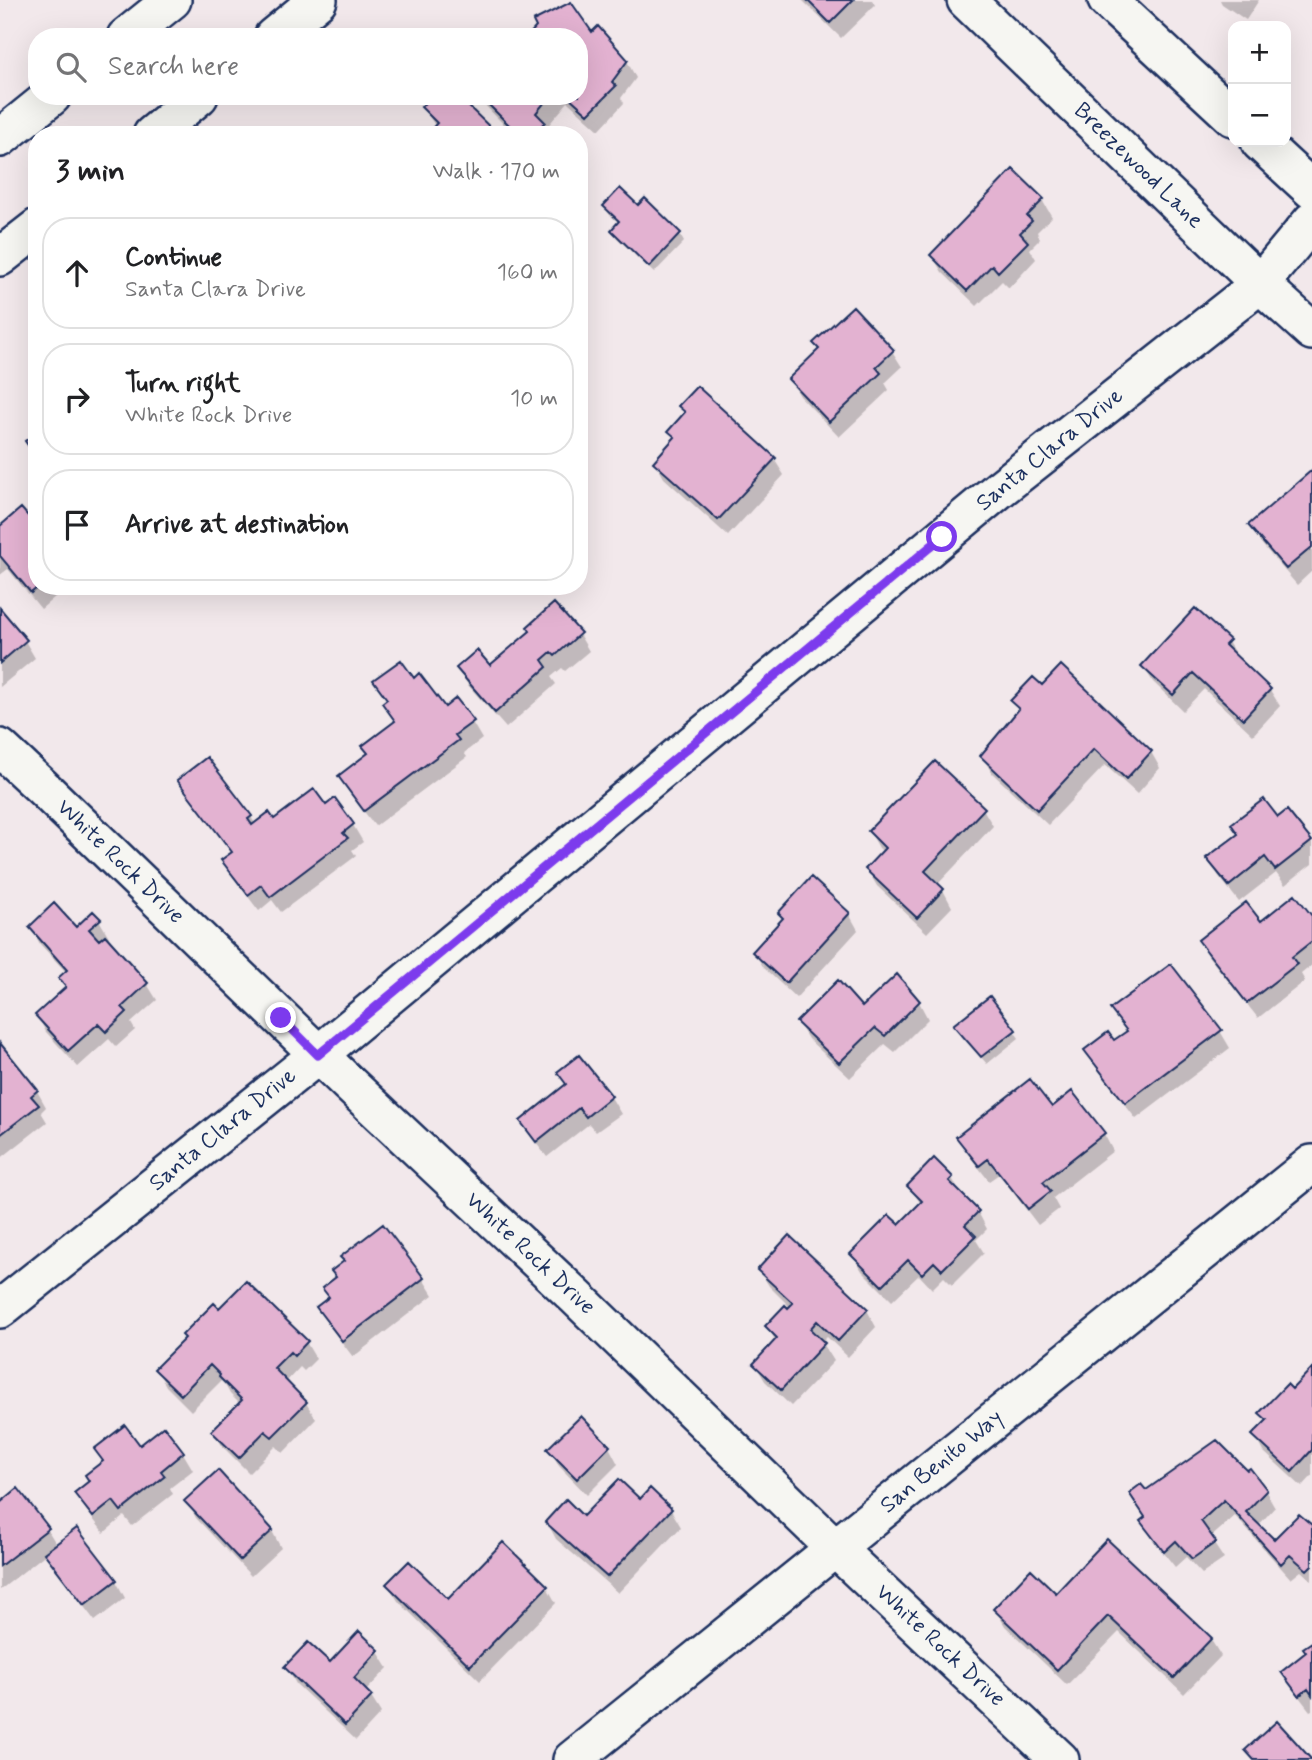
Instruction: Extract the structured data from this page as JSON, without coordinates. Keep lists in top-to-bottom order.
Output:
{
  "streets": {
    "street": [
      "Breezewood Lane",
      "Santa Clara Drive",
      "White Rock Drive",
      "San Benito Way"
    ]
  },
  "crossings": [
    ["Breezewood Lane", "Santa Clara Drive"],
    ["Santa Clara Drive", "White Rock Drive"],
    ["White Rock Drive", "San Benito Way"]
  ],
  "page": {
    "map_buttons": ["+", "−"],
    "search": "Search here",
    "heading": ["3 min", "Walk · 170 m"],
    "list": [
      ["Continue", "Santa Clara Drive", "160 m"],
      ["Turn right", "White Rock Drive", "10 m"],
      "Arrive at destination"
    ]
  }
}
